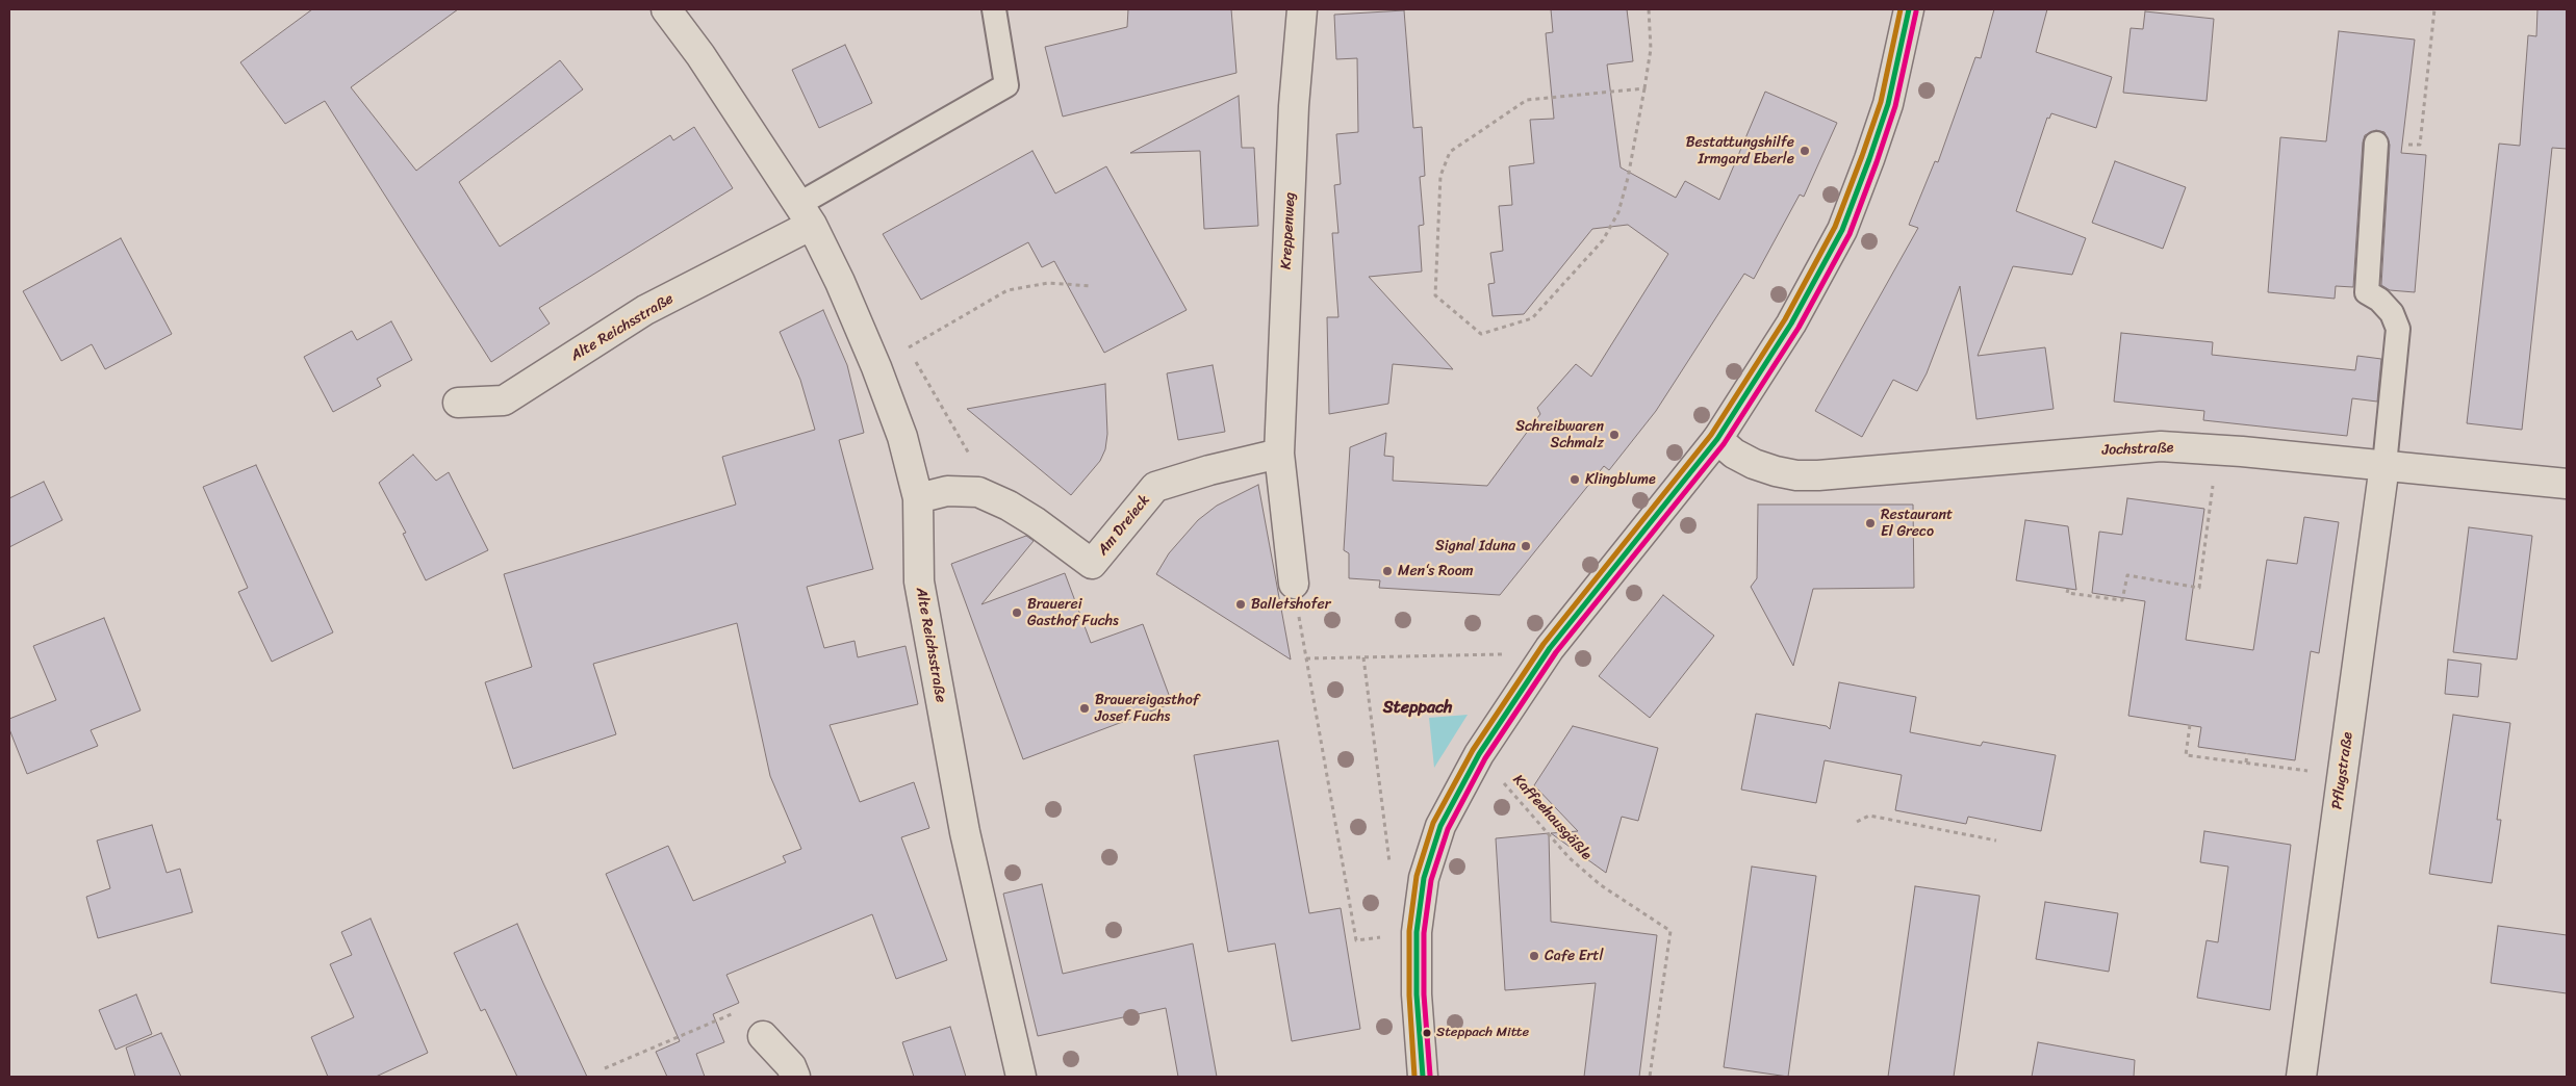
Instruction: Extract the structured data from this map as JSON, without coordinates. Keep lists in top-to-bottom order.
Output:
{
  "streets": {
    "street": [
      "Kreppenweg",
      "Alte Reichsstraße",
      "Jochstraße",
      "Am Dreieck",
      "Pflugstraße"
    ],
    "path": ["Kaffeehausgäßle"]
  },
  "crossings": [
    ["Kreppenweg", "Am Dreieck"],
    ["Alte Reichsstraße", "Am Dreieck"],
    ["Jochstraße", "Pflugstraße"]
  ],
  "districts": ["Steppach"],
  "places": [
    "Bestattungshilfe Irmgard Eberle",
    "Schreibwaren Schmalz",
    "Klingblume",
    "Restaurant El Greco",
    "Signal Iduna",
    "Men‘s Room",
    "Balletshofer",
    "Brauerei Gasthof Fuchs",
    "Brauereigasthof Josef Fuchs",
    "Cafe Ertl",
    "Steppach Mitte"
  ]
}
